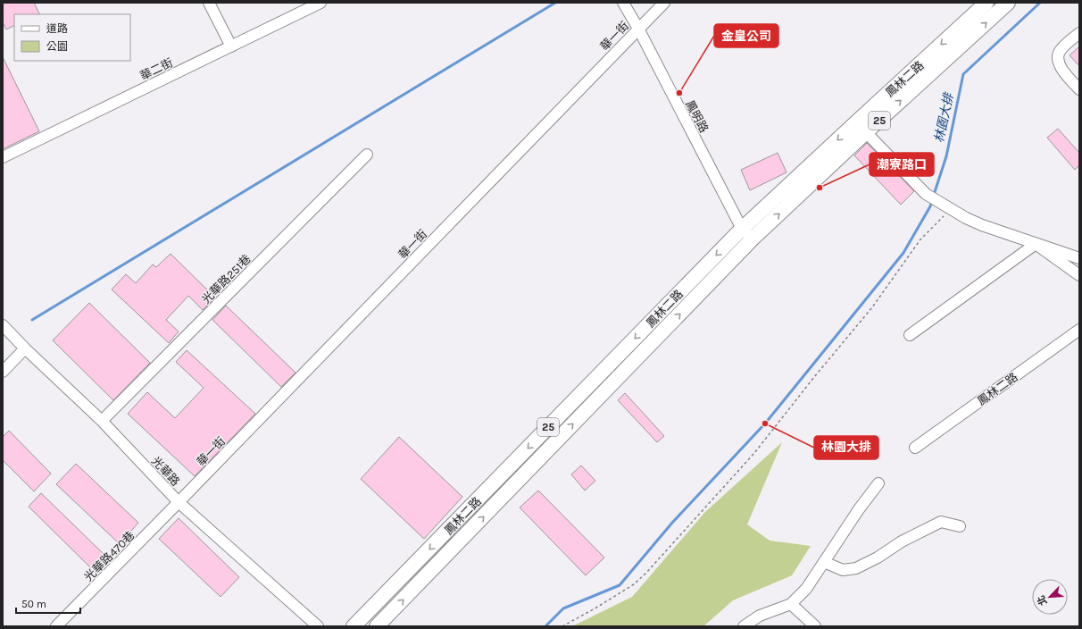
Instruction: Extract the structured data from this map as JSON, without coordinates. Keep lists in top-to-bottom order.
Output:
{
  "streets": {
    "main road": ["鳳林二路", "25"],
    "street": [
      "華一街",
      "華二街",
      "鳳明路",
      "光華路251巷",
      "光華路",
      "光華路470巷"
    ]
  },
  "crossings": [
    ["華一街", "鳳明路"],
    ["華一街", "光華路"],
    ["華一街", "光華路470巷"],
    ["鳳林二路", "鳳明路"],
    ["光華路251巷", "光華路"],
    ["光華路", "光華路470巷"]
  ],
  "water": ["林園大排"],
  "places": ["金皇公司", "潮寮路口", "林園大排"],
  "legend": ["道路", "公園"],
  "scale_bar": "50 m",
  "north": "bottom left"
}
